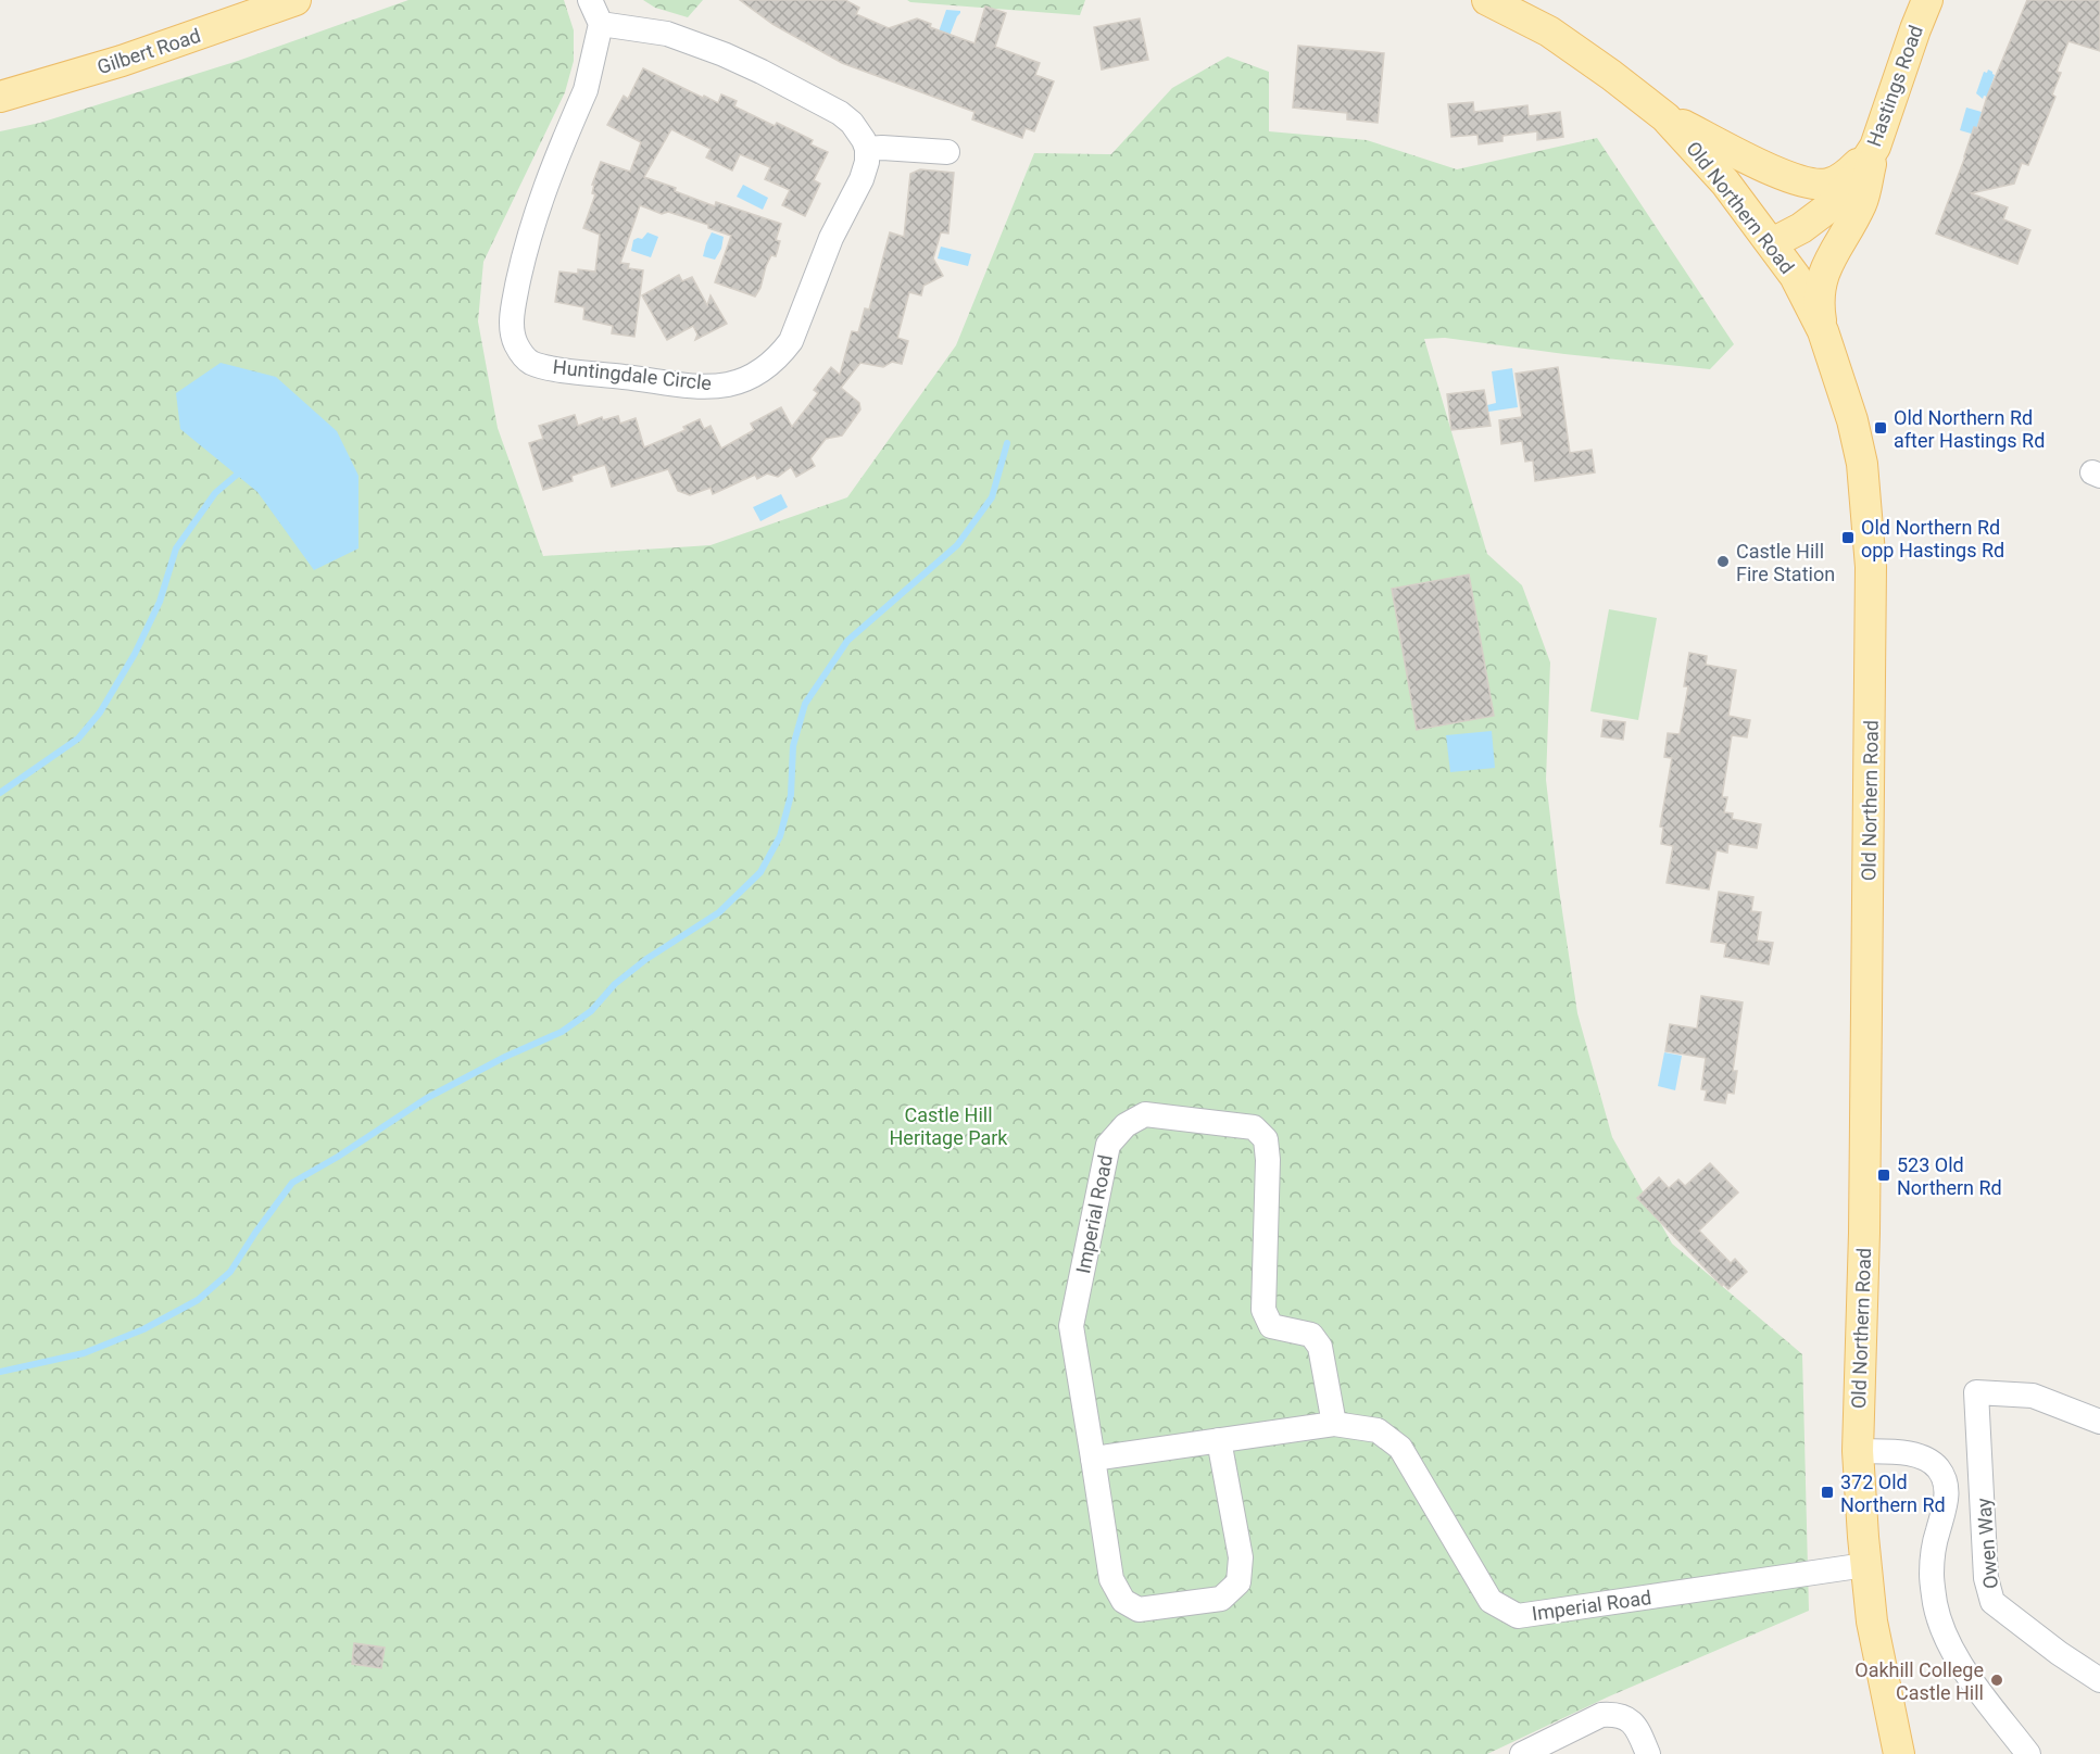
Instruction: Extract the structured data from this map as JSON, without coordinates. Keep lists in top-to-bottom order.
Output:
{
  "streets": {
    "main road": ["Gilbert Road", "Hastings Road", "Old Northern Road"],
    "street": ["Huntingdale Circle", "Imperial Road", "Owen Way"]
  },
  "crossings": [
    ["Hastings Road", "Old Northern Road"],
    ["Old Northern Road", "Imperial Road"]
  ],
  "parks": ["Castle Hill Heritage Park"],
  "places": {
    "transit": [
      "Old Northern Rd after Hastings Rd",
      "Old Northern Rd opp Hastings Rd",
      "523 Old Northern Rd",
      "372 Old Northern Rd"
    ],
    "other": ["Castle Hill Fire Station", "Oakhill College Castle Hill"]
  }
}
